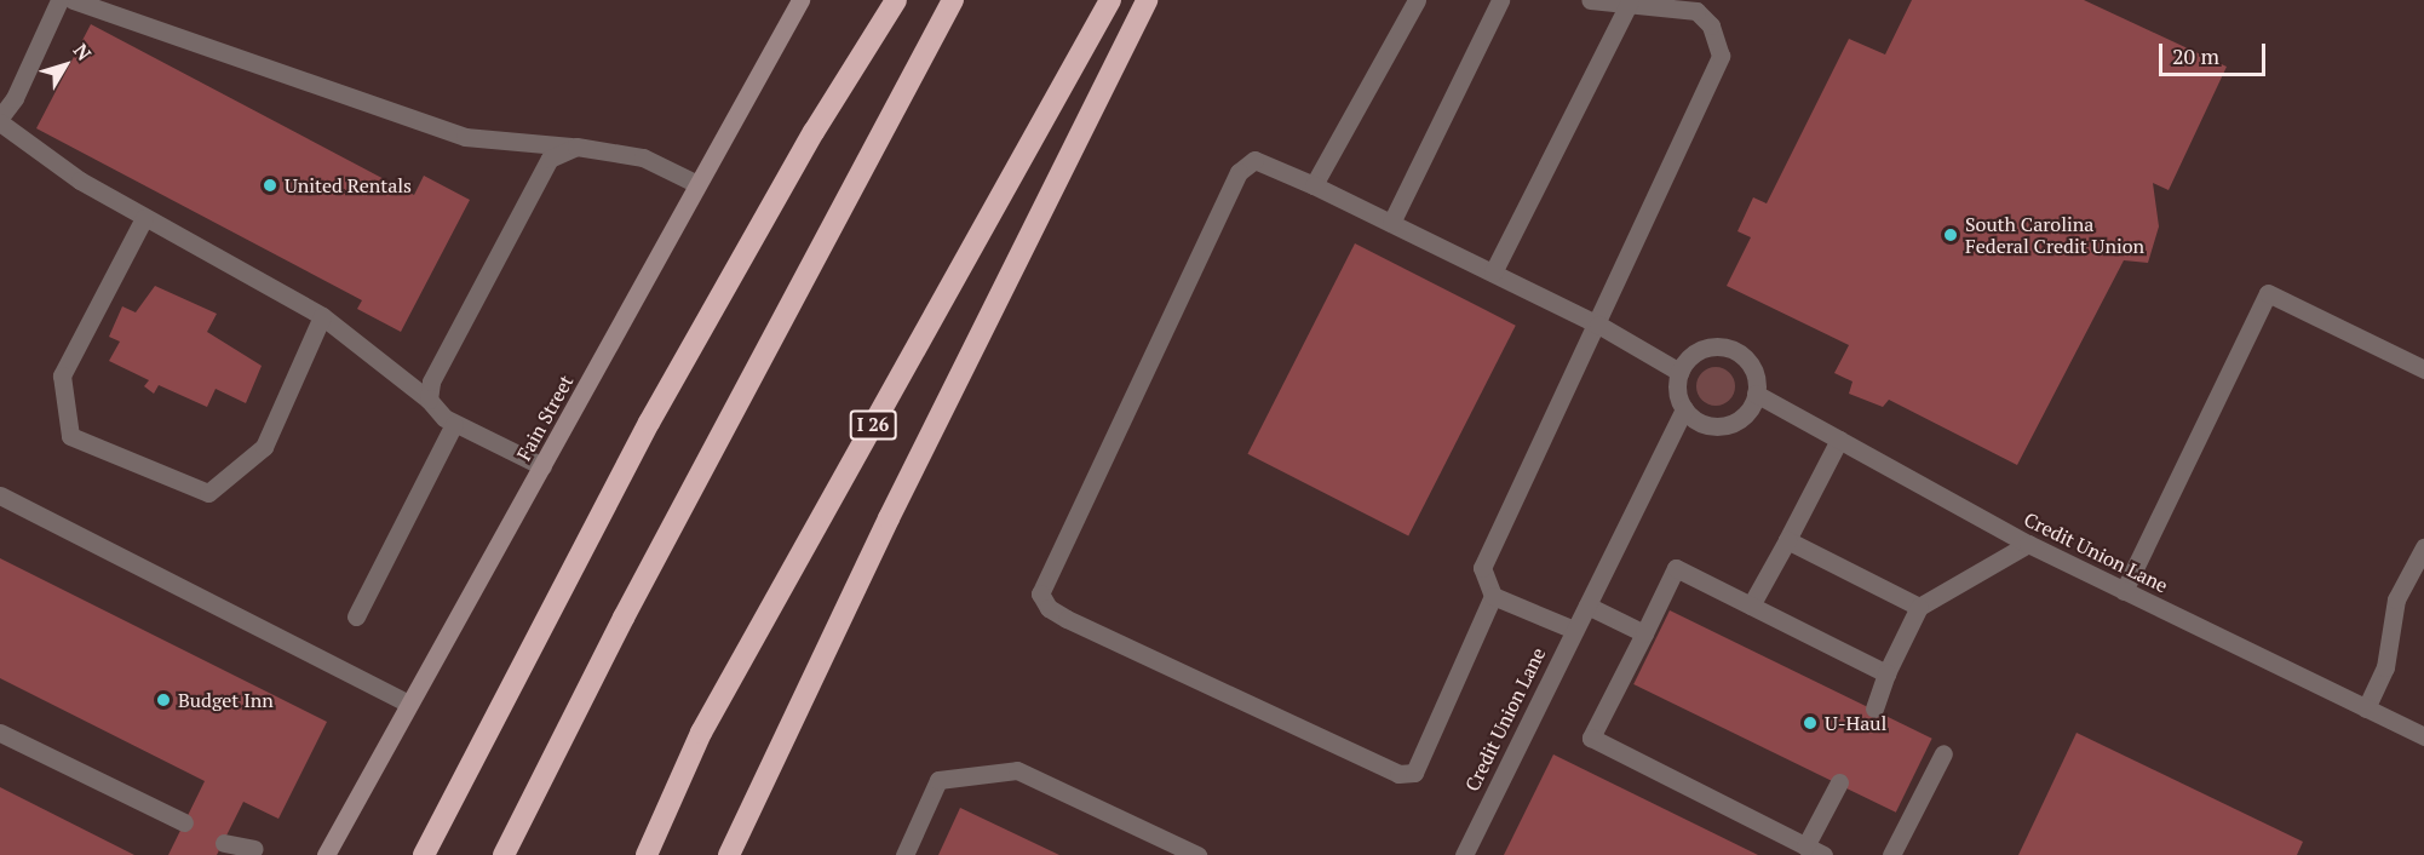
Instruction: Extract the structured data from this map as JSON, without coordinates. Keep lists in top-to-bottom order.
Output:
{
  "streets": {
    "highway": ["I 26"],
    "street": ["Fain Street", "Credit Union Lane"]
  },
  "places": [
    "United Rentals",
    "South Carolina Federal Credit Union",
    "Budget Inn",
    "U-Haul"
  ],
  "scale_bar": "20 m",
  "north": "top right"
}
